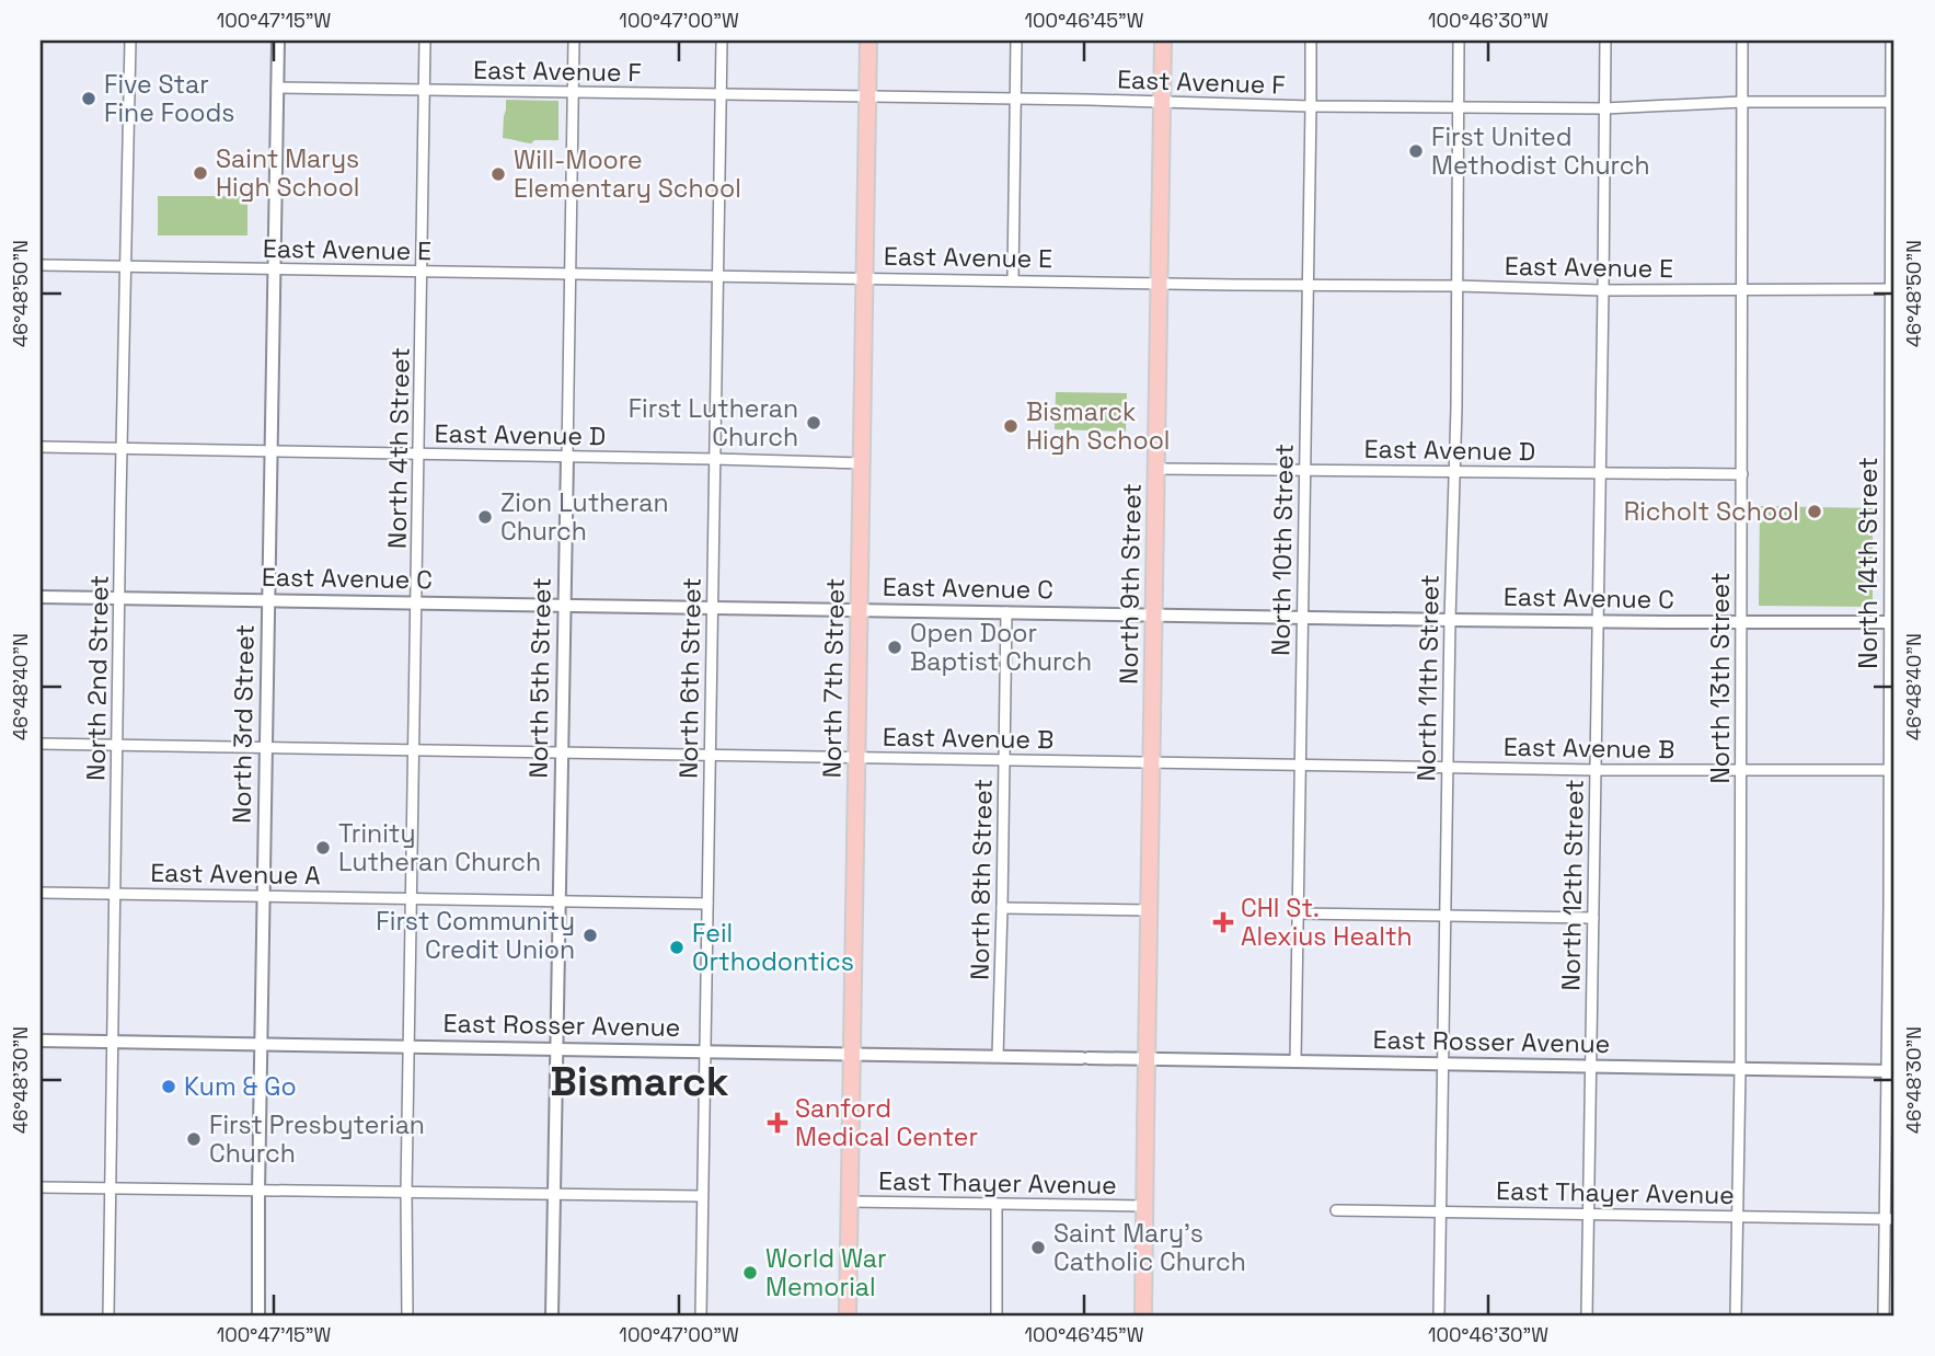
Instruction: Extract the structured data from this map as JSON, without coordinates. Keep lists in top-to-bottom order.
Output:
{
  "streets": {
    "main road": ["North 9th Street", "North 7th Street"],
    "street": [
      "East Avenue F",
      "East Avenue E",
      "East Avenue D",
      "North 4th Street",
      "North 10th Street",
      "North 14th Street",
      "East Avenue C",
      "North 2nd Street",
      "North 5th Street",
      "North 6th Street",
      "North 11th Street",
      "North 13th Street",
      "North 3rd Street",
      "East Avenue B",
      "East Avenue A",
      "North 8th Street",
      "North 12th Street",
      "East Rosser Avenue",
      "East Thayer Avenue"
    ]
  },
  "crossings": [
    ["East Avenue F", "North 4th Street"],
    ["East Avenue F", "North 10th Street"],
    ["East Avenue F", "North 14th Street"],
    ["East Avenue F", "North 9th Street"],
    ["East Avenue F", "North 5th Street"],
    ["East Avenue F", "North 6th Street"],
    ["East Avenue F", "North 7th Street"],
    ["East Avenue F", "North 11th Street"],
    ["East Avenue F", "North 13th Street"],
    ["East Avenue F", "North 3rd Street"],
    ["East Avenue F", "North 12th Street"],
    ["East Avenue E", "North 4th Street"],
    ["East Avenue E", "North 10th Street"],
    ["East Avenue E", "North 14th Street"],
    ["East Avenue E", "North 9th Street"],
    ["East Avenue E", "North 2nd Street"],
    ["East Avenue E", "North 5th Street"],
    ["East Avenue E", "North 6th Street"],
    ["East Avenue E", "North 7th Street"],
    ["East Avenue E", "North 11th Street"],
    ["East Avenue E", "North 13th Street"],
    ["East Avenue E", "North 3rd Street"],
    ["East Avenue E", "North 12th Street"],
    ["East Avenue D", "North 4th Street"],
    ["East Avenue D", "North 10th Street"],
    ["East Avenue D", "North 9th Street"],
    ["East Avenue D", "North 2nd Street"],
    ["East Avenue D", "North 5th Street"],
    ["East Avenue D", "North 6th Street"],
    ["East Avenue D", "North 7th Street"],
    ["East Avenue D", "North 11th Street"],
    ["East Avenue D", "North 13th Street"],
    ["East Avenue D", "North 3rd Street"],
    ["East Avenue D", "North 12th Street"],
    ["North 4th Street", "East Avenue C"],
    ["North 4th Street", "East Avenue B"],
    ["North 4th Street", "East Avenue A"],
    ["North 4th Street", "East Rosser Avenue"],
    ["North 10th Street", "East Avenue C"],
    ["North 10th Street", "East Avenue B"],
    ["North 10th Street", "East Rosser Avenue"],
    ["North 14th Street", "East Avenue C"],
    ["North 14th Street", "East Avenue B"],
    ["North 14th Street", "East Rosser Avenue"],
    ["North 14th Street", "East Thayer Avenue"],
    ["East Avenue C", "North 9th Street"],
    ["East Avenue C", "North 2nd Street"],
    ["East Avenue C", "North 5th Street"],
    ["East Avenue C", "North 6th Street"],
    ["East Avenue C", "North 7th Street"],
    ["East Avenue C", "North 11th Street"],
    ["East Avenue C", "North 13th Street"],
    ["East Avenue C", "North 3rd Street"],
    ["East Avenue C", "North 8th Street"],
    ["East Avenue C", "North 12th Street"],
    ["North 9th Street", "East Avenue B"],
    ["North 9th Street", "East Rosser Avenue"],
    ["North 9th Street", "East Thayer Avenue"],
    ["North 2nd Street", "East Avenue B"],
    ["North 2nd Street", "East Avenue A"],
    ["North 2nd Street", "East Rosser Avenue"],
    ["North 5th Street", "East Avenue B"],
    ["North 5th Street", "East Avenue A"],
    ["North 5th Street", "East Rosser Avenue"],
    ["North 6th Street", "East Avenue B"],
    ["North 6th Street", "East Avenue A"],
    ["North 6th Street", "East Rosser Avenue"],
    ["North 7th Street", "East Avenue B"],
    ["North 7th Street", "East Rosser Avenue"],
    ["North 7th Street", "East Thayer Avenue"],
    ["North 11th Street", "East Avenue B"],
    ["North 11th Street", "East Rosser Avenue"],
    ["North 11th Street", "East Thayer Avenue"],
    ["North 13th Street", "East Avenue B"],
    ["North 13th Street", "East Rosser Avenue"],
    ["North 13th Street", "East Thayer Avenue"],
    ["North 3rd Street", "East Avenue B"],
    ["North 3rd Street", "East Avenue A"],
    ["North 3rd Street", "East Rosser Avenue"],
    ["East Avenue B", "North 8th Street"],
    ["East Avenue B", "North 12th Street"],
    ["North 8th Street", "East Rosser Avenue"],
    ["North 12th Street", "East Rosser Avenue"],
    ["North 12th Street", "East Thayer Avenue"]
  ],
  "districts": ["Bismarck"],
  "places": {
    "other": [
      "Five Star Fine Foods",
      "First United Methodist Church",
      "Saint Marys High School",
      "Will-Moore Elementary School",
      "First Lutheran Church",
      "Bismarck High School",
      "Richolt School",
      "Zion Lutheran Church",
      "Open Door Baptist Church",
      "Trinity Lutheran Church",
      "First Community Credit Union",
      "Feil Orthodontics",
      "Kum & Go",
      "First Presbyterian Church",
      "Saint Mary's Catholic Church",
      "World War Memorial"
    ],
    "health": ["CHI St. Alexius Health", "Sanford Medical Center"]
  },
  "coordinates": [
    "100°47'15\"W",
    "100°47'00\"W",
    "100°46'45\"W",
    "100°46'30\"W",
    "46°48'50\"N",
    "46°48'40\"N",
    "46°48'30\"N"
  ]
}
